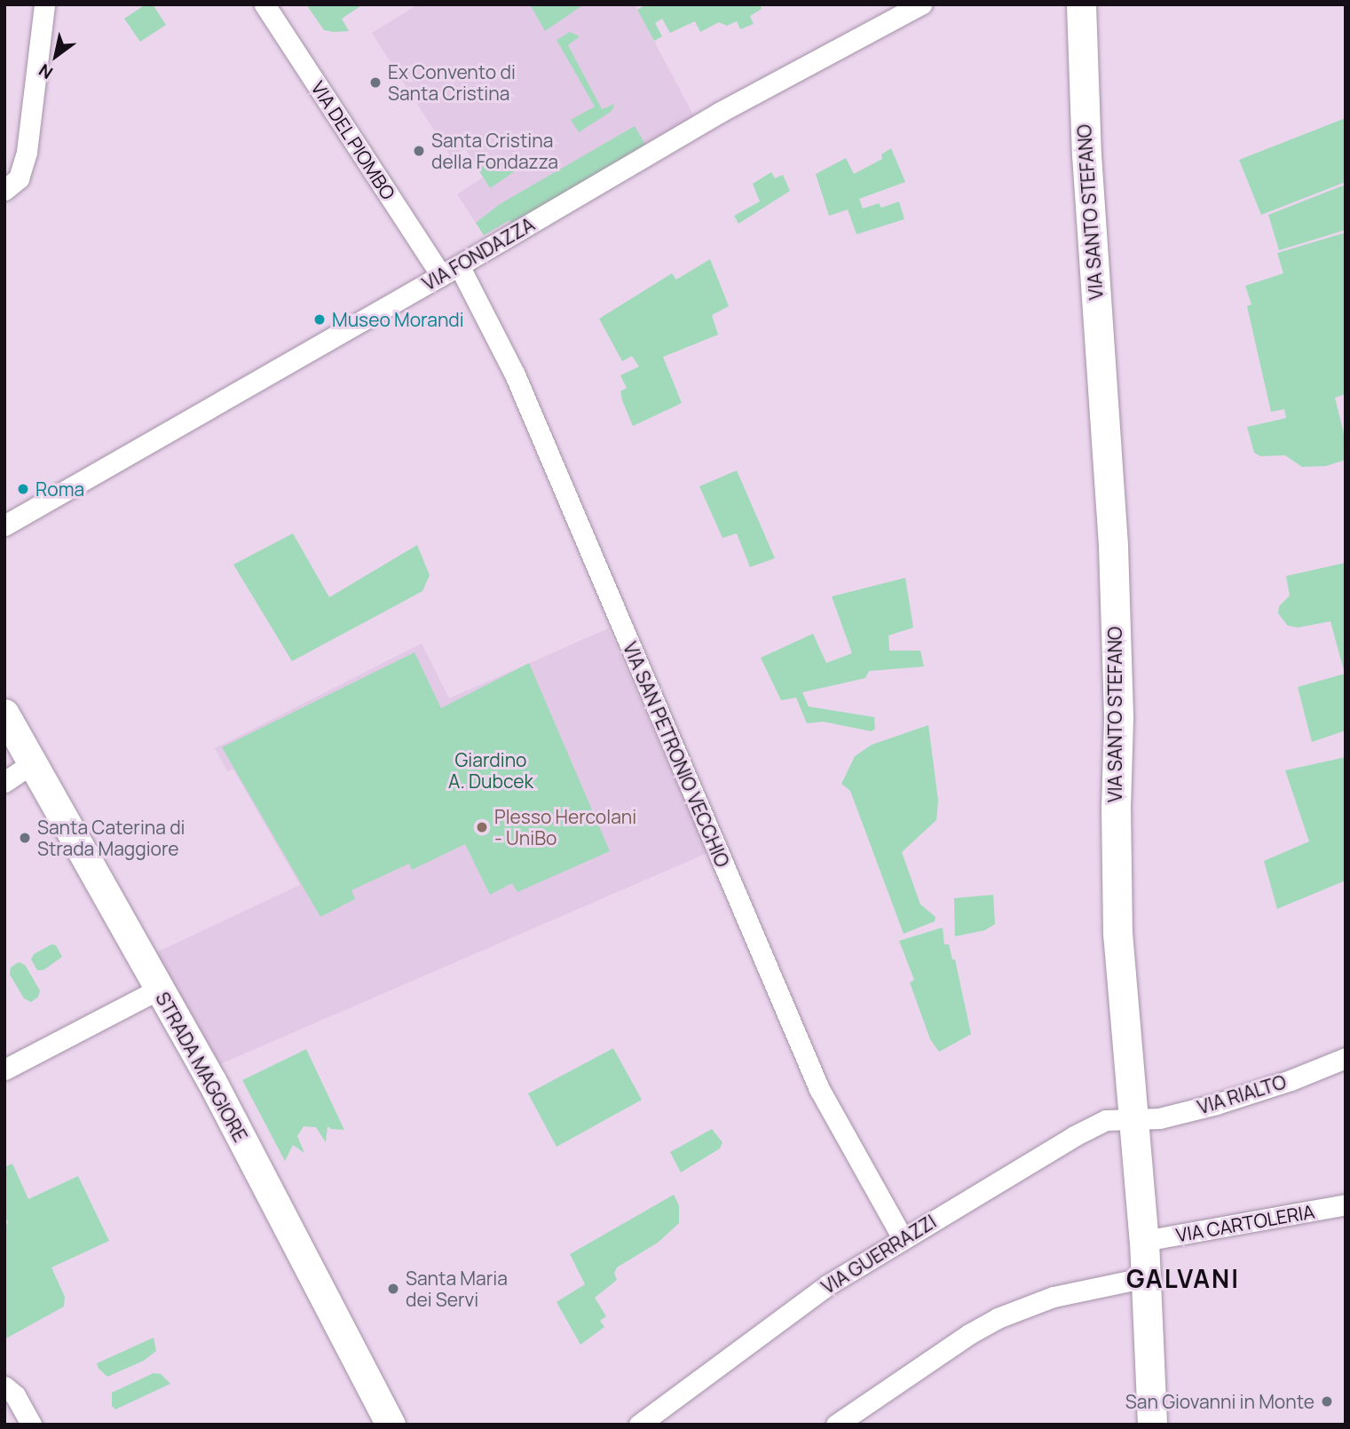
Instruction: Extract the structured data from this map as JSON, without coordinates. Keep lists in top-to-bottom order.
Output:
{
  "streets": {
    "street": [
      "VIA DEL PIOMBO",
      "VIA SANTO STEFANO",
      "VIA FONDAZZA",
      "VIA SAN PETRONIO VECCHIO",
      "STRADA MAGGIORE",
      "VIA RIALTO",
      "VIA CARTOLERIA",
      "VIA GUERRAZZI"
    ]
  },
  "crossings": [
    ["VIA DEL PIOMBO", "VIA FONDAZZA"],
    ["VIA DEL PIOMBO", "VIA SAN PETRONIO VECCHIO"],
    ["VIA SANTO STEFANO", "VIA RIALTO"],
    ["VIA SANTO STEFANO", "VIA CARTOLERIA"],
    ["VIA SANTO STEFANO", "VIA GUERRAZZI"],
    ["VIA FONDAZZA", "VIA SAN PETRONIO VECCHIO"],
    ["VIA SAN PETRONIO VECCHIO", "VIA GUERRAZZI"],
    ["VIA RIALTO", "VIA GUERRAZZI"]
  ],
  "districts": ["GALVANI"],
  "parks": ["Giardino A. Dubcek"],
  "places": [
    "Ex Convento di Santa Cristina",
    "Santa Cristina della Fondazza",
    "Museo Morandi",
    "Roma",
    "Plesso Hercolani - UniBo",
    "Santa Caterina di Strada Maggiore",
    "Santa Maria dei Servi",
    "San Giovanni in Monte"
  ],
  "north": "bottom left"
}
